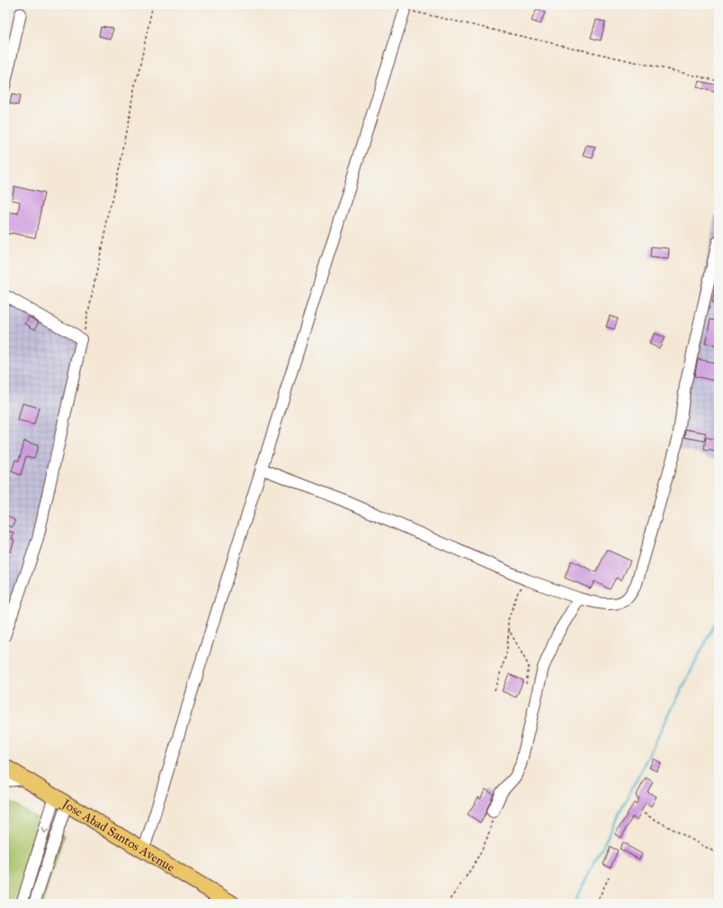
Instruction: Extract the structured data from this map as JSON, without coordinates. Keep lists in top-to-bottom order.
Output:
{
  "streets": {
    "highway": ["Jose Abad Santos Avenue"]
  }
}
